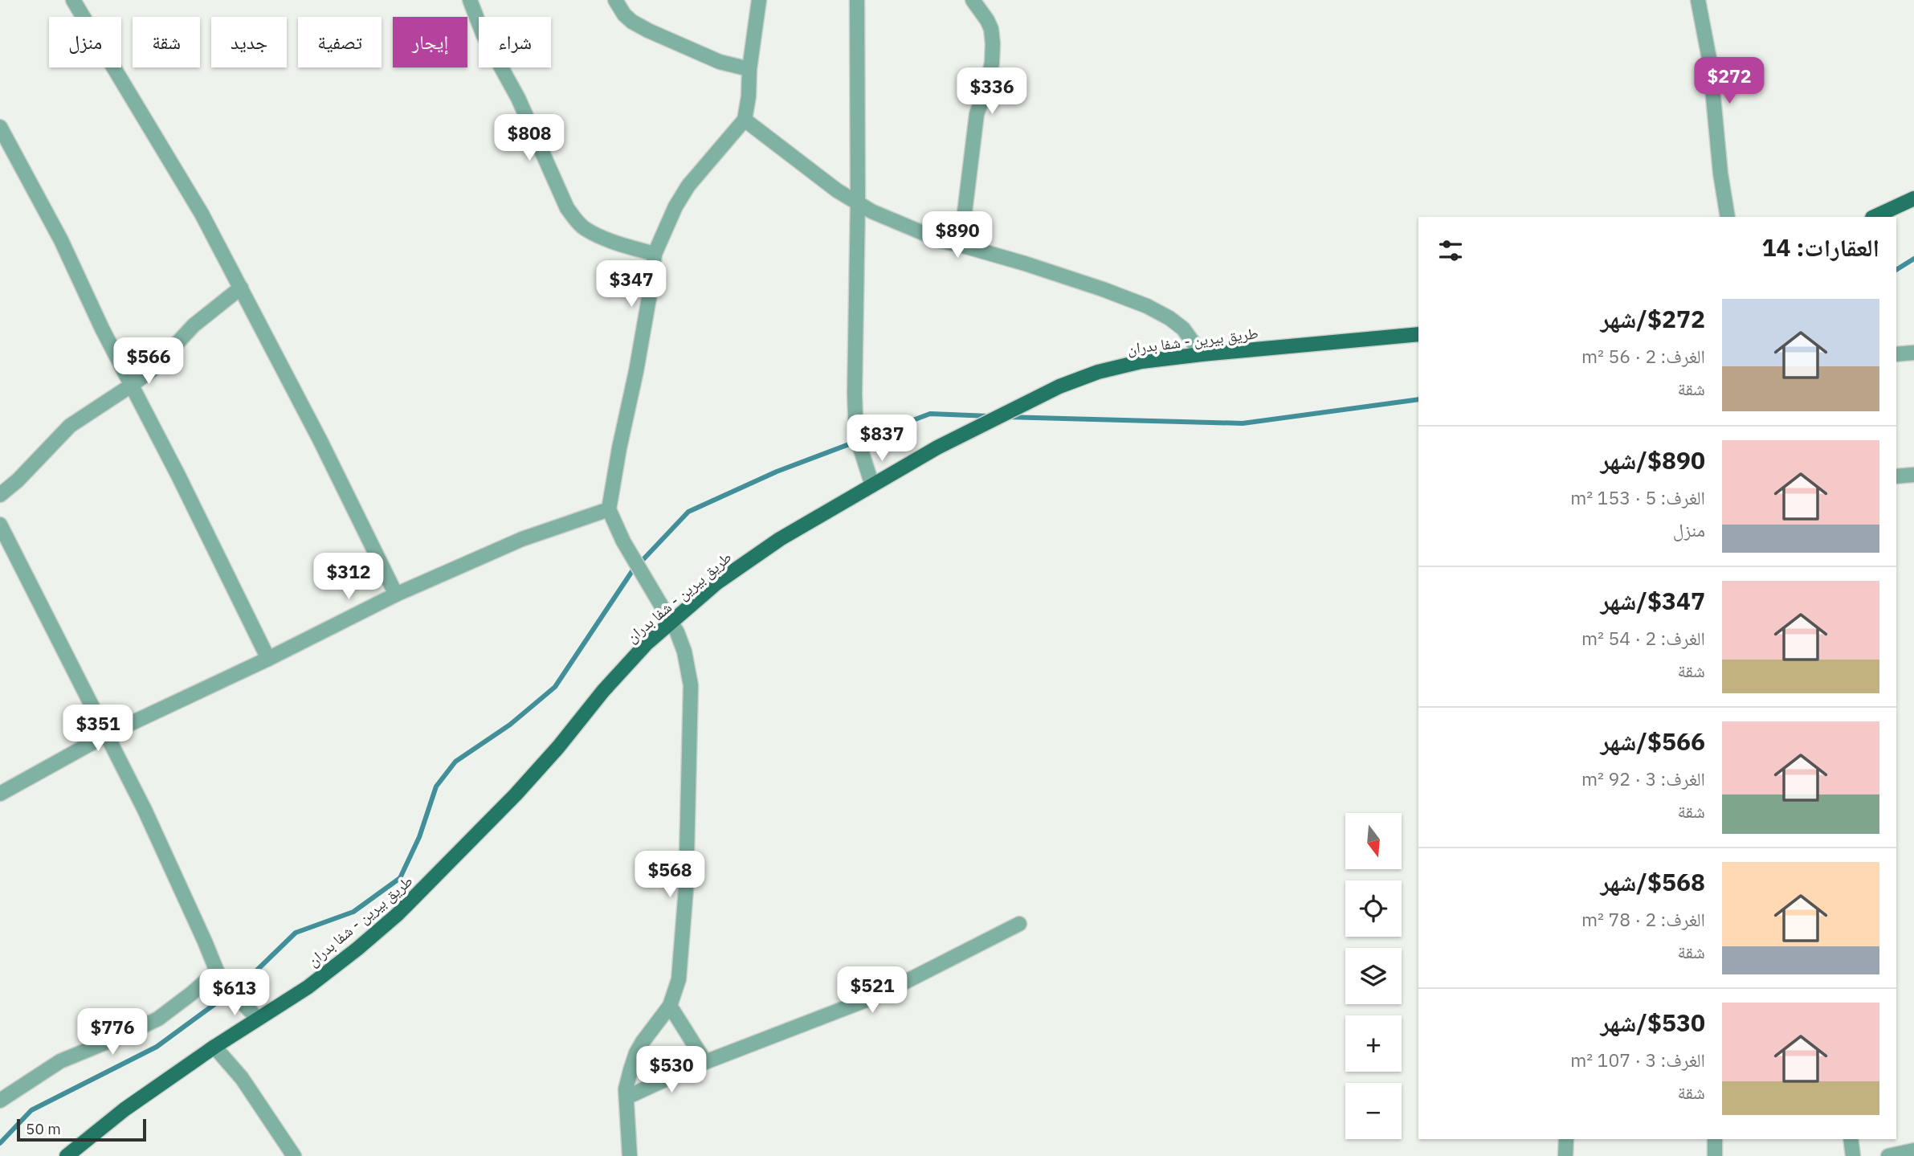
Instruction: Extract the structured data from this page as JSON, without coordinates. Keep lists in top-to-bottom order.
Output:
{
  "streets": {
    "main road": ["طريق بيرين - شفا بدران"]
  },
  "scale_bar": "50 m",
  "north": "bottom",
  "page": {
    "chip": [
      "شراء",
      "إيجار",
      "تصفية",
      "جديد",
      "شقة",
      "منزل"
    ],
    "price": [
      "$272",
      "$336",
      "$808",
      "$890",
      "$347",
      "$566",
      "$837",
      "$312",
      "$351",
      "$568",
      "$521",
      "$613",
      "$776",
      "$530"
    ],
    "heading": "العقارات: 14",
    "list": [
      {
        "name": "$272/شهر",
        "note": "الغرف: 2 · 56 m² · شقة"
      },
      {
        "name": "$890/شهر",
        "note": "الغرف: 5 · 153 m² · منزل"
      },
      {
        "name": "$347/شهر",
        "note": "الغرف: 2 · 54 m² · شقة"
      },
      {
        "name": "$566/شهر",
        "note": "الغرف: 3 · 92 m² · شقة"
      },
      {
        "name": "$568/شهر",
        "note": "الغرف: 2 · 78 m² · شقة"
      },
      {
        "name": "$530/شهر",
        "note": "الغرف: 3 · 107 m² · شقة"
      }
    ],
    "map_buttons": ["+", "−"],
    "scale": "50 m"
  }
}
